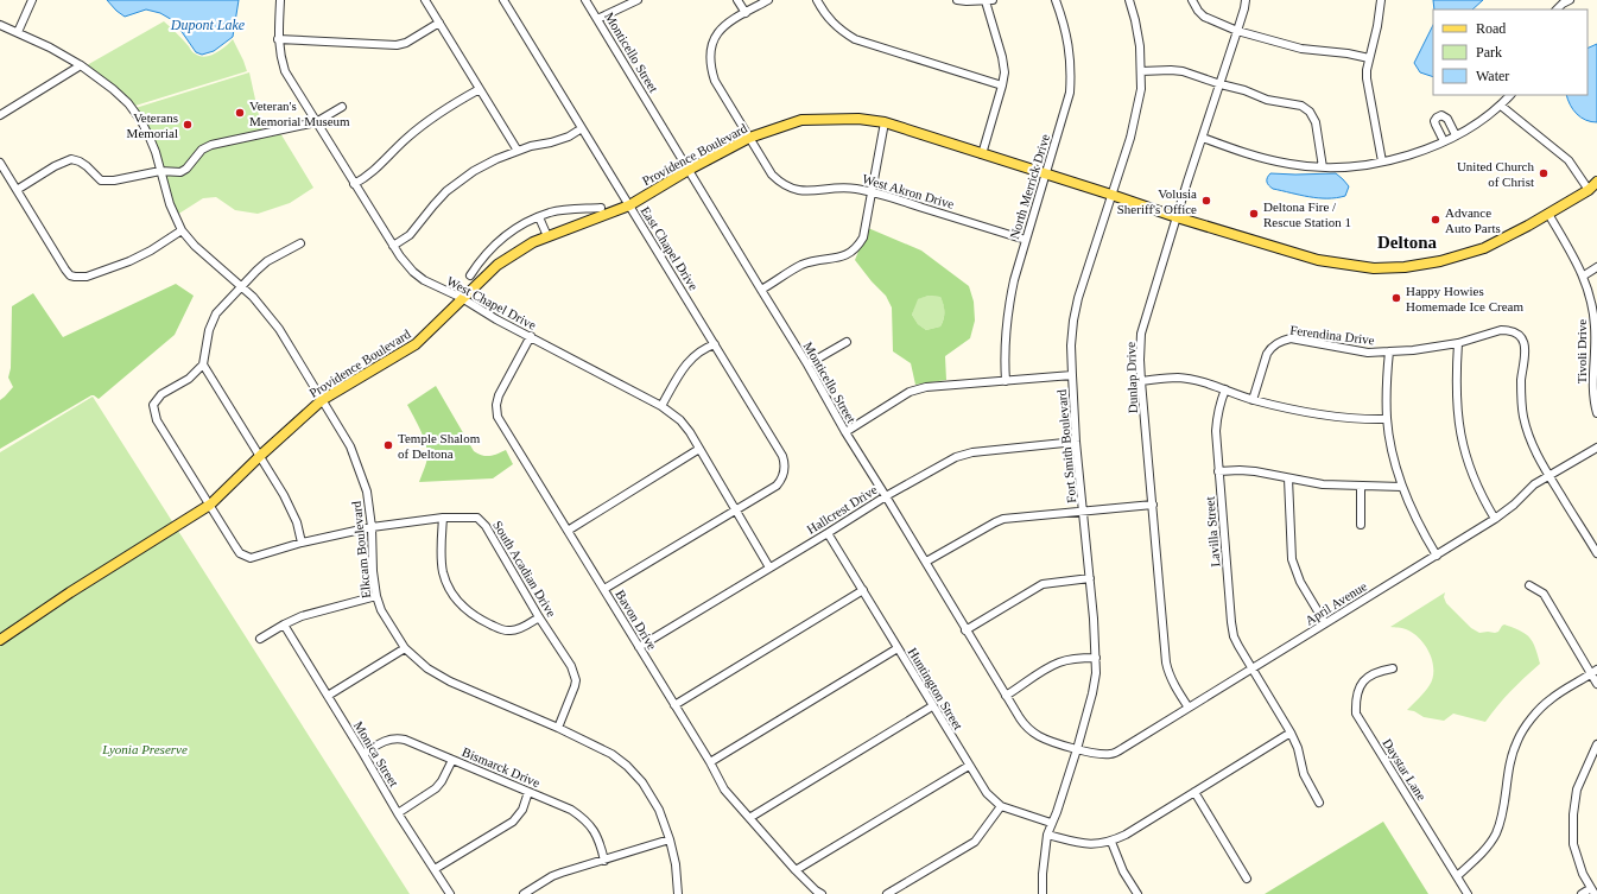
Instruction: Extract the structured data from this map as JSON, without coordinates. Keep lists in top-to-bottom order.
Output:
{
  "streets": {
    "main road": ["Providence Boulevard"],
    "street": [
      "Monticello Street",
      "North Merrick Drive",
      "West Akron Drive",
      "East Chapel Drive",
      "West Chapel Drive",
      "Ferendina Drive",
      "Tivoli Drive",
      "Dunlap Drive",
      "Fort Smith Boulevard",
      "Hallcrest Drive",
      "Lavilla Street",
      "Elkcam Boulevard",
      "South Acadian Drive",
      "April Avenue",
      "Bavon Drive",
      "Huntington Street",
      "Monica Street",
      "Bismarck Drive",
      "Daystar Lane"
    ]
  },
  "crossings": [
    ["Monticello Street", "Providence Boulevard"],
    ["Monticello Street", "Fort Smith Boulevard"],
    ["Monticello Street", "Hallcrest Drive"],
    ["Monticello Street", "April Avenue"],
    ["Providence Boulevard", "North Merrick Drive"],
    ["Providence Boulevard", "West Akron Drive"],
    ["Providence Boulevard", "East Chapel Drive"],
    ["Providence Boulevard", "West Chapel Drive"],
    ["Providence Boulevard", "Tivoli Drive"],
    ["Providence Boulevard", "Dunlap Drive"],
    ["Providence Boulevard", "Fort Smith Boulevard"],
    ["Providence Boulevard", "Elkcam Boulevard"],
    ["Providence Boulevard", "South Acadian Drive"],
    ["North Merrick Drive", "West Akron Drive"],
    ["East Chapel Drive", "West Chapel Drive"],
    ["West Chapel Drive", "Hallcrest Drive"],
    ["West Chapel Drive", "Bavon Drive"],
    ["Ferendina Drive", "April Avenue"],
    ["Dunlap Drive", "April Avenue"],
    ["Fort Smith Boulevard", "Hallcrest Drive"],
    ["Fort Smith Boulevard", "April Avenue"],
    ["Fort Smith Boulevard", "Huntington Street"],
    ["Hallcrest Drive", "Bavon Drive"],
    ["Hallcrest Drive", "Huntington Street"],
    ["Lavilla Street", "April Avenue"],
    ["Elkcam Boulevard", "South Acadian Drive"],
    ["Monica Street", "Bismarck Drive"]
  ],
  "districts": ["Deltona"],
  "water": ["Dupont Lake"],
  "parks": ["Lyonia Preserve"],
  "places": [
    "Veteran's Memorial Museum",
    "Veterans Memorial",
    "United Church of Christ",
    "Volusia Sheriff's Office",
    "Deltona Fire / Rescue Station 1",
    "Advance Auto Parts",
    "Happy Howies Homemade Ice Cream",
    "Temple Shalom of Deltona"
  ],
  "legend": ["Road", "Park", "Water"]
}
